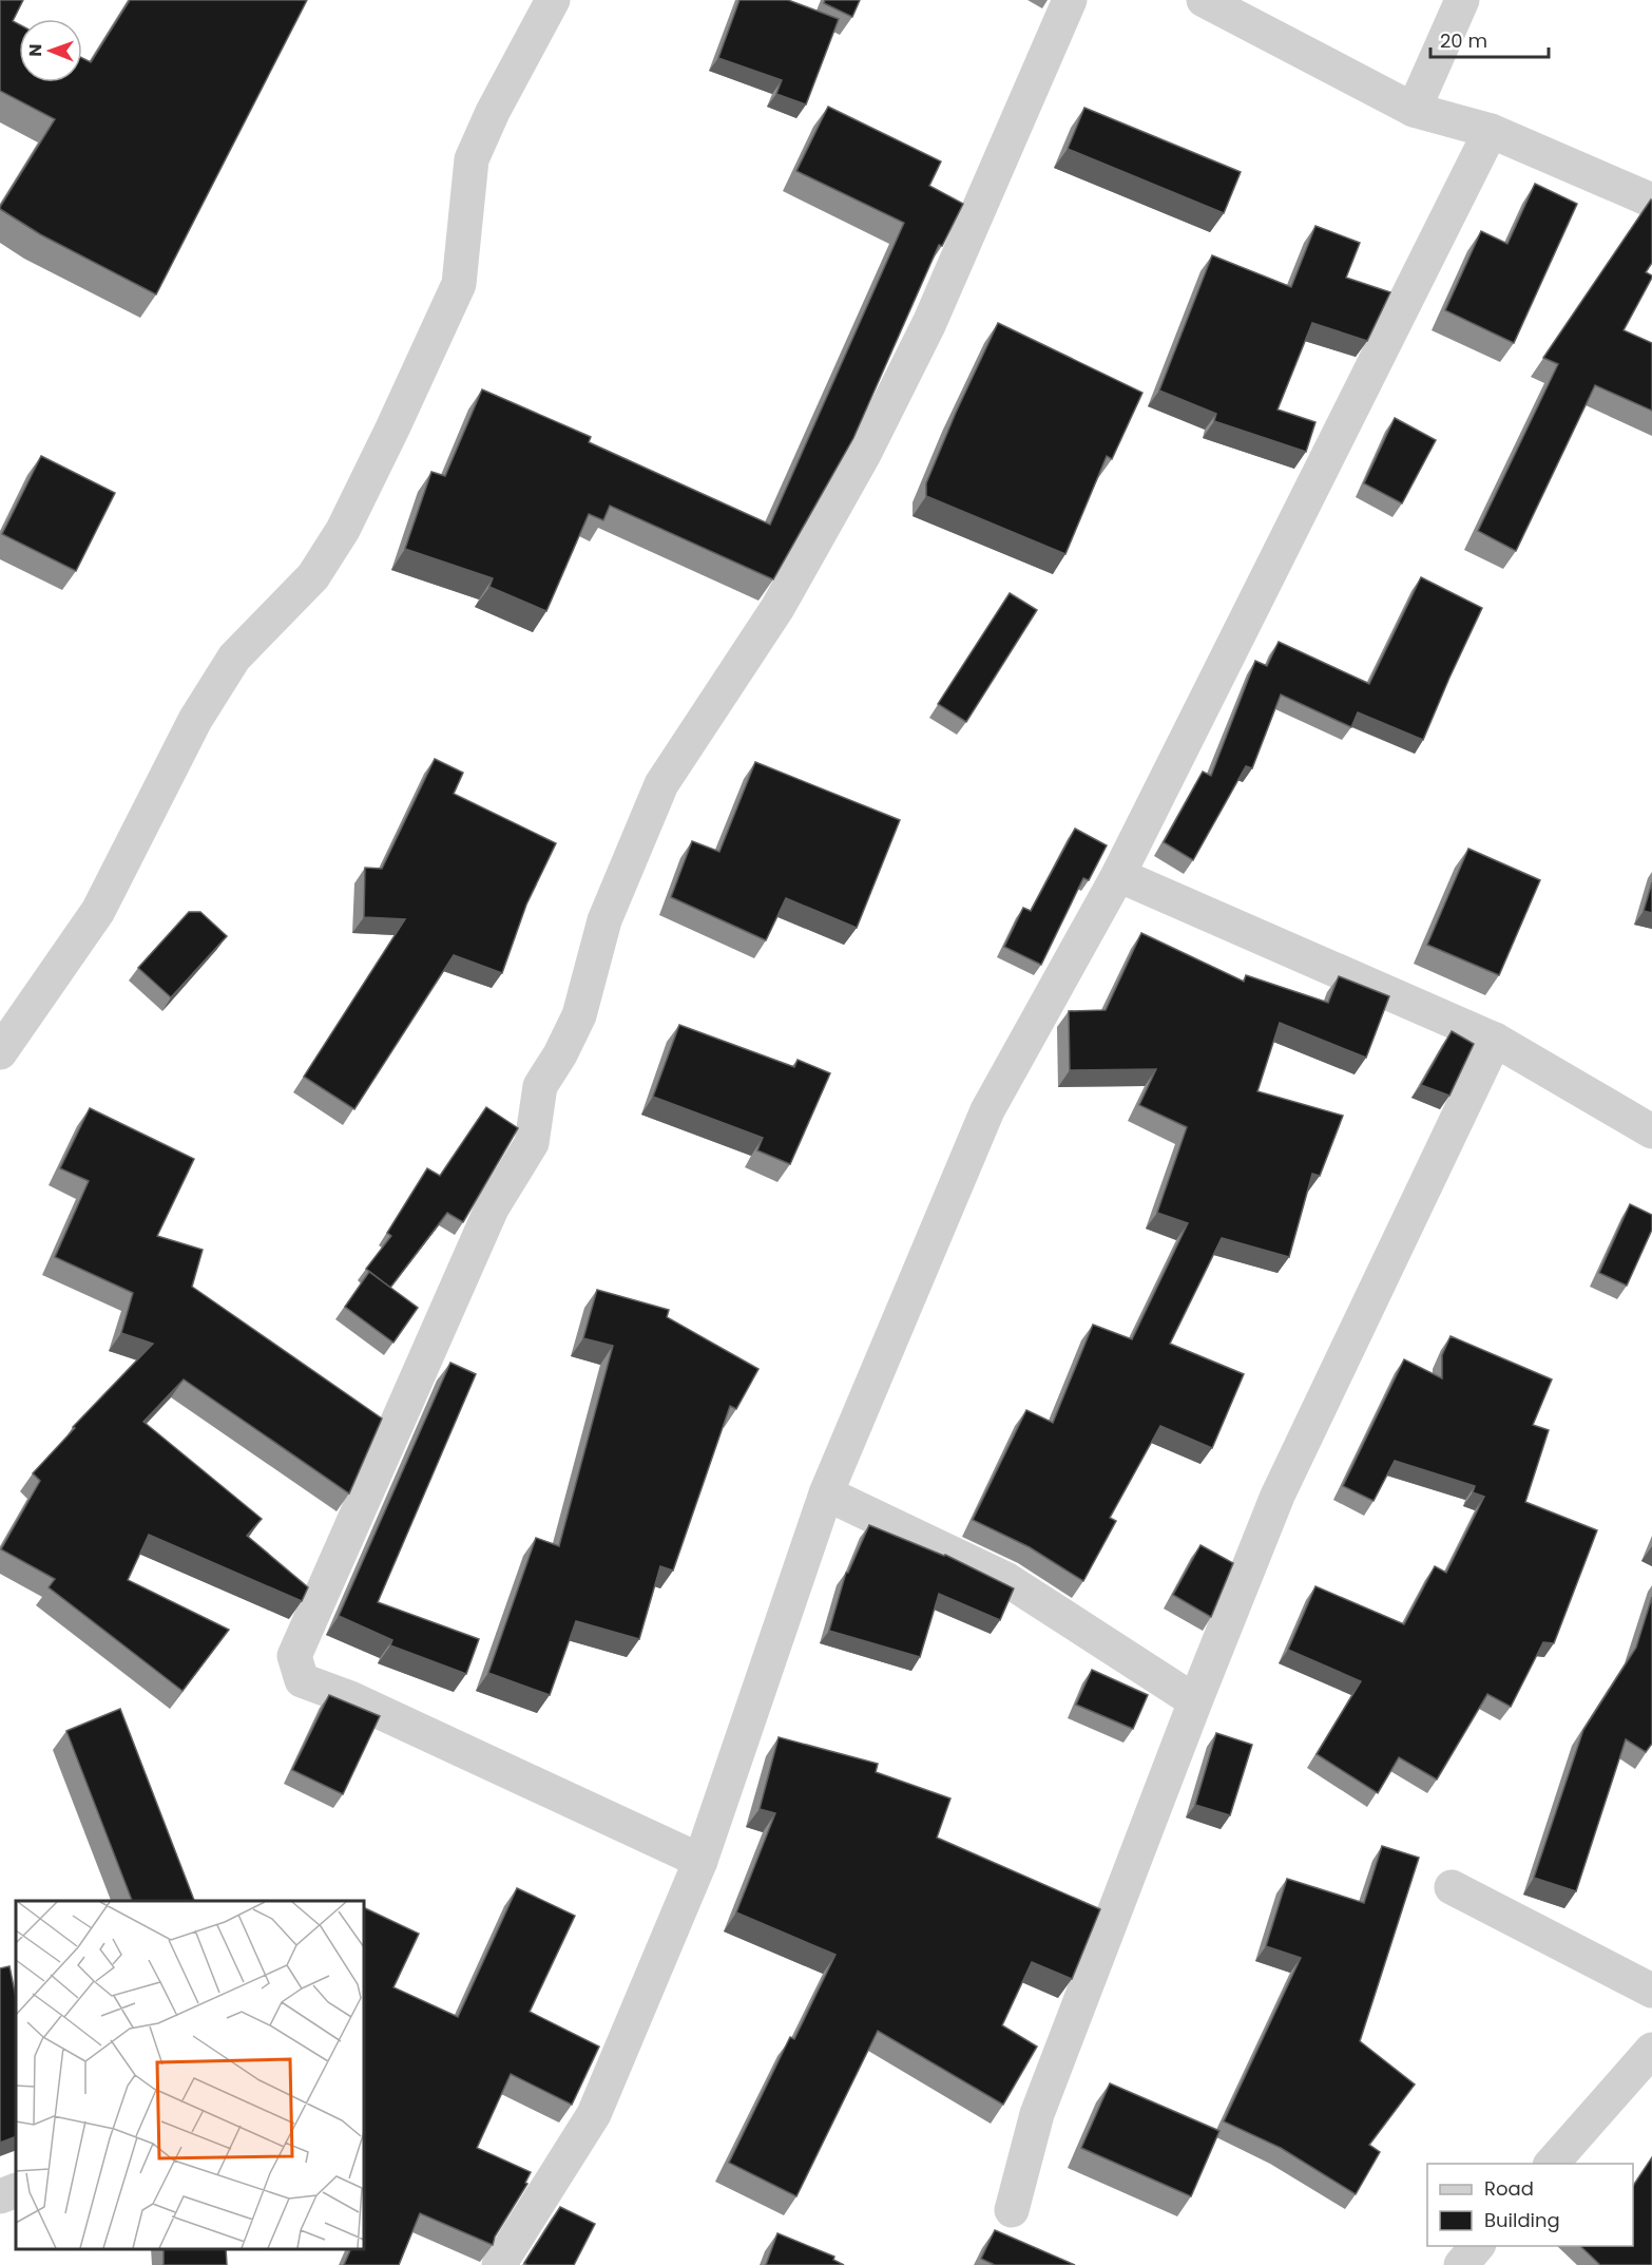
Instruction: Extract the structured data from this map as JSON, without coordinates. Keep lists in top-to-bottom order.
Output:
{
  "legend": ["Road", "Building"],
  "scale_bar": "20 m",
  "north": "left"
}
